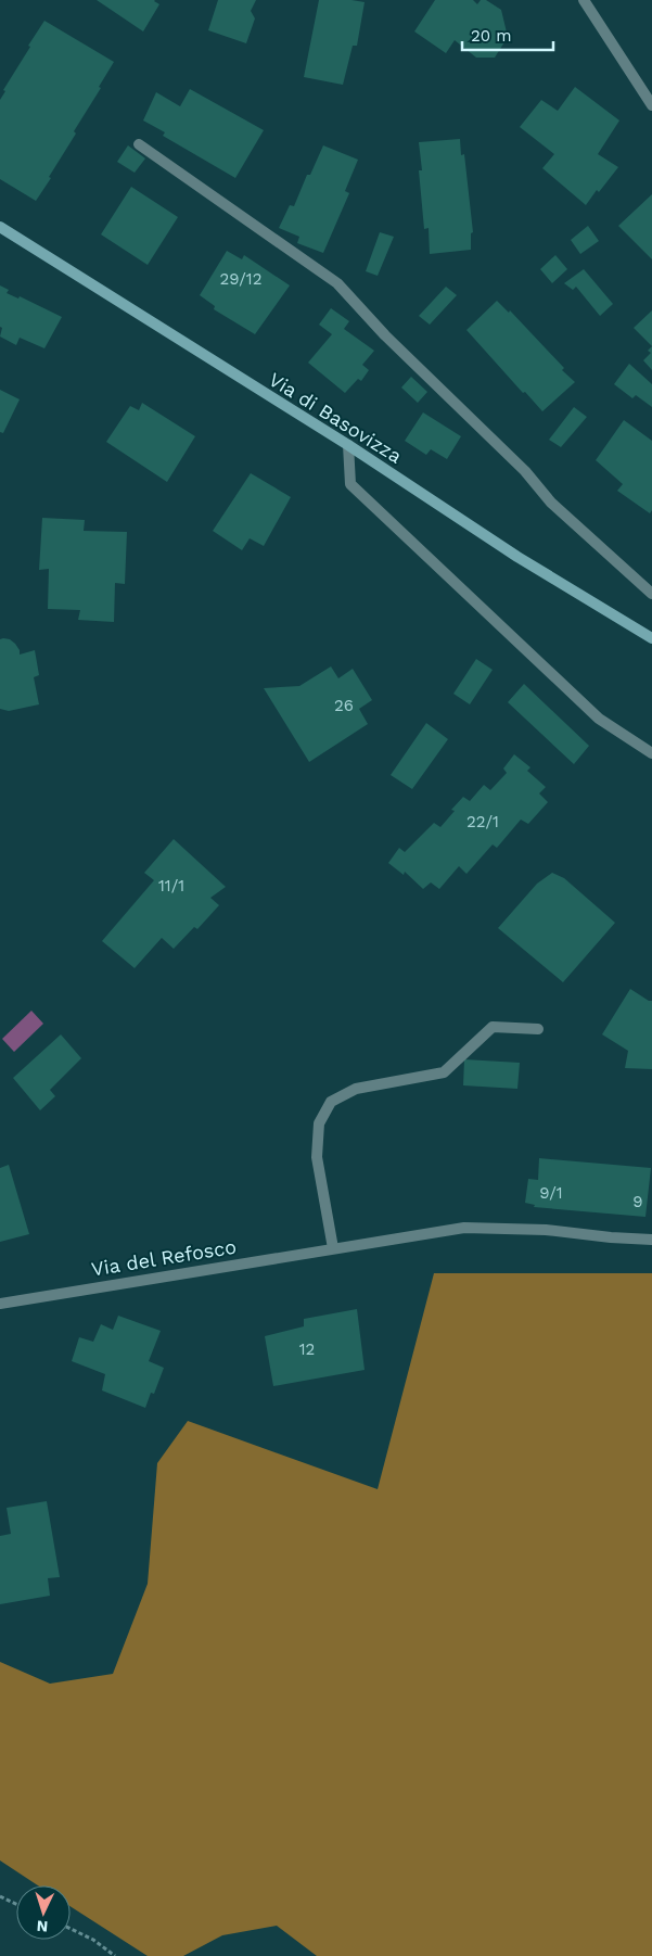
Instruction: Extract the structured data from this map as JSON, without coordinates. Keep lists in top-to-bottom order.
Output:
{
  "streets": {
    "main road": ["Via di Basovizza"],
    "street": ["Via del Refosco"]
  },
  "house_numbers": [
    "29/12",
    "26",
    "22/1",
    "11/1",
    "9/1",
    "9",
    "12"
  ],
  "scale_bar": "20 m",
  "north": "bottom"
}
